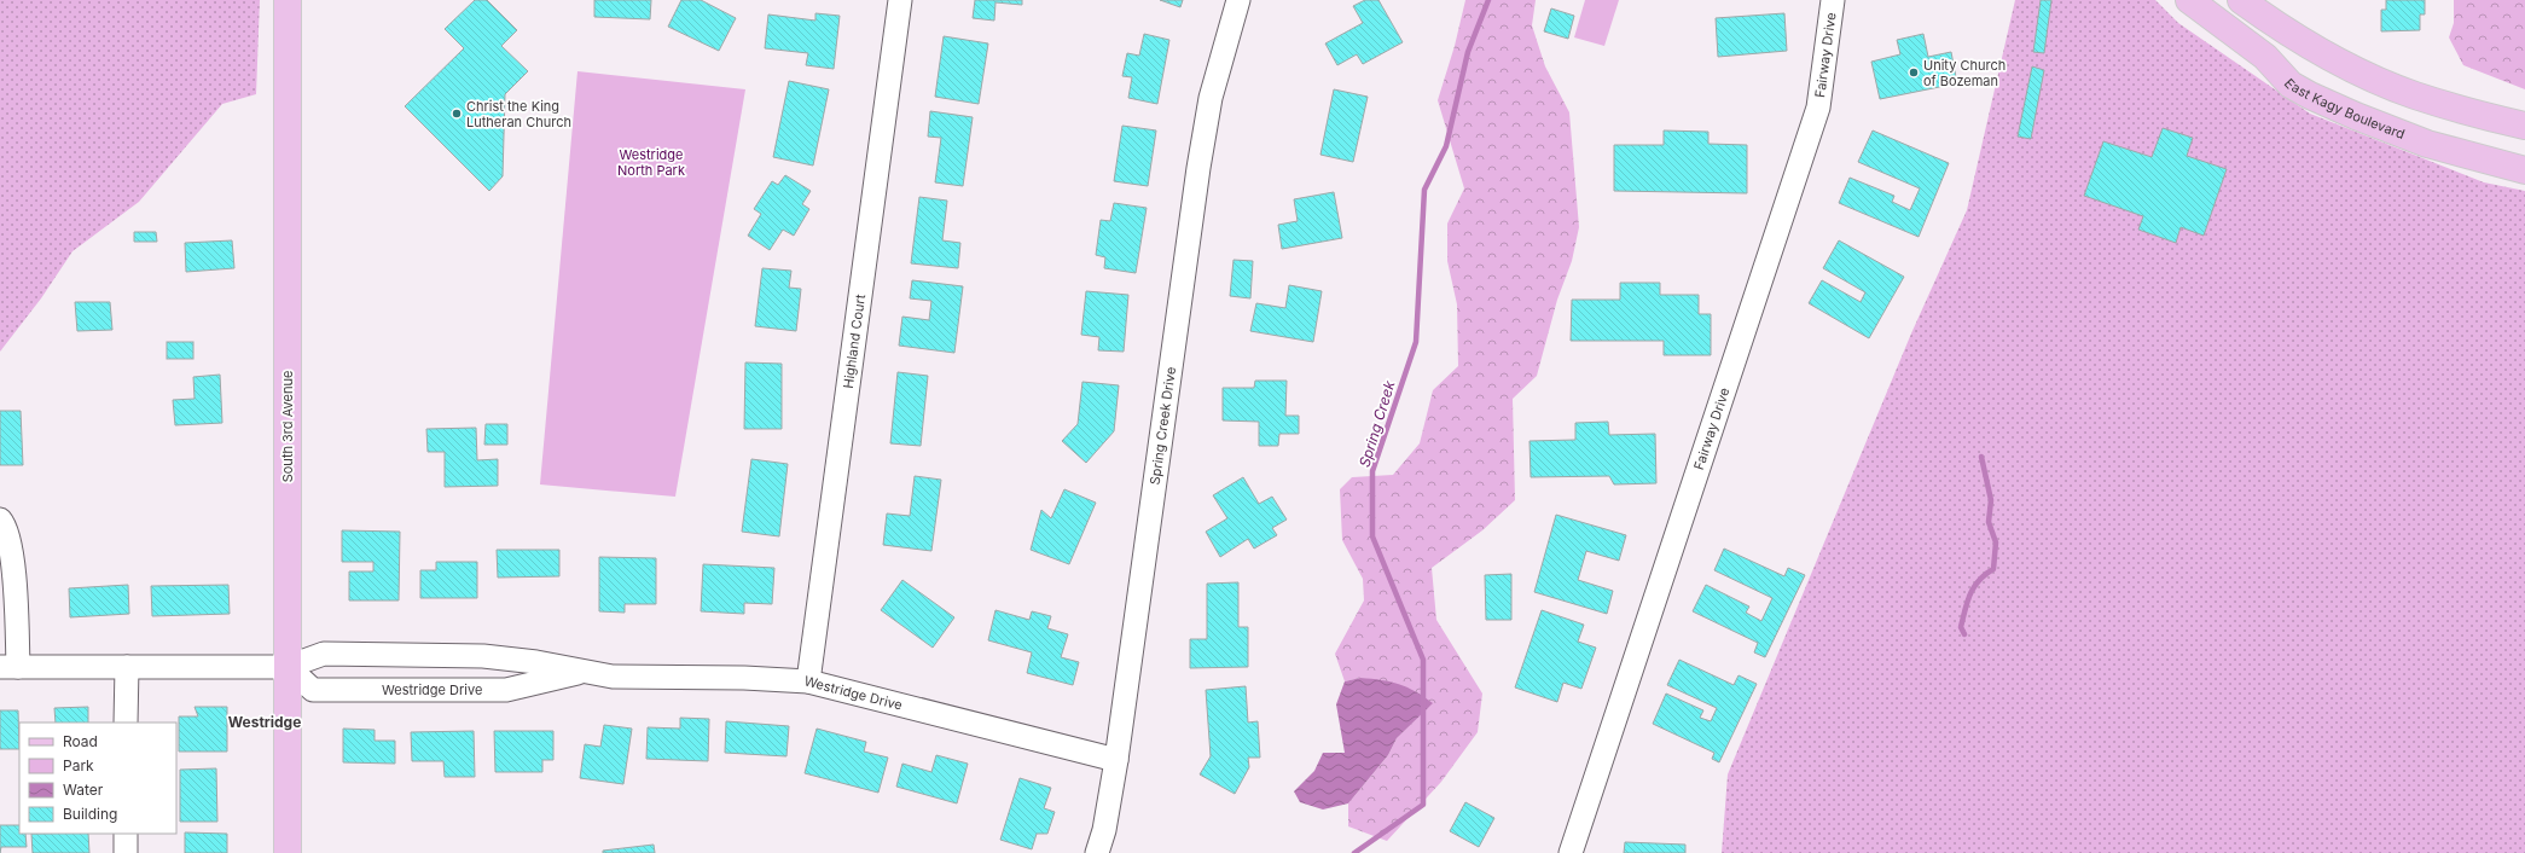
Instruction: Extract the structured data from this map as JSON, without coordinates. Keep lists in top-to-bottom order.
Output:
{
  "streets": {
    "main road": ["East Kagy Boulevard", "South 3rd Avenue"],
    "street": [
      "Fairway Drive",
      "Highland Court",
      "Spring Creek Drive",
      "Westridge Drive"
    ]
  },
  "crossings": [
    ["Highland Court", "Westridge Drive"],
    ["Spring Creek Drive", "Westridge Drive"],
    ["South 3rd Avenue", "Westridge Drive"]
  ],
  "districts": ["Westridge"],
  "water": ["Spring Creek"],
  "parks": ["Westridge North Park"],
  "places": ["Unity Church of Bozeman", "Christ the King Lutheran Church"],
  "legend": [
    "Road",
    "Park",
    "Water",
    "Building"
  ]
}
